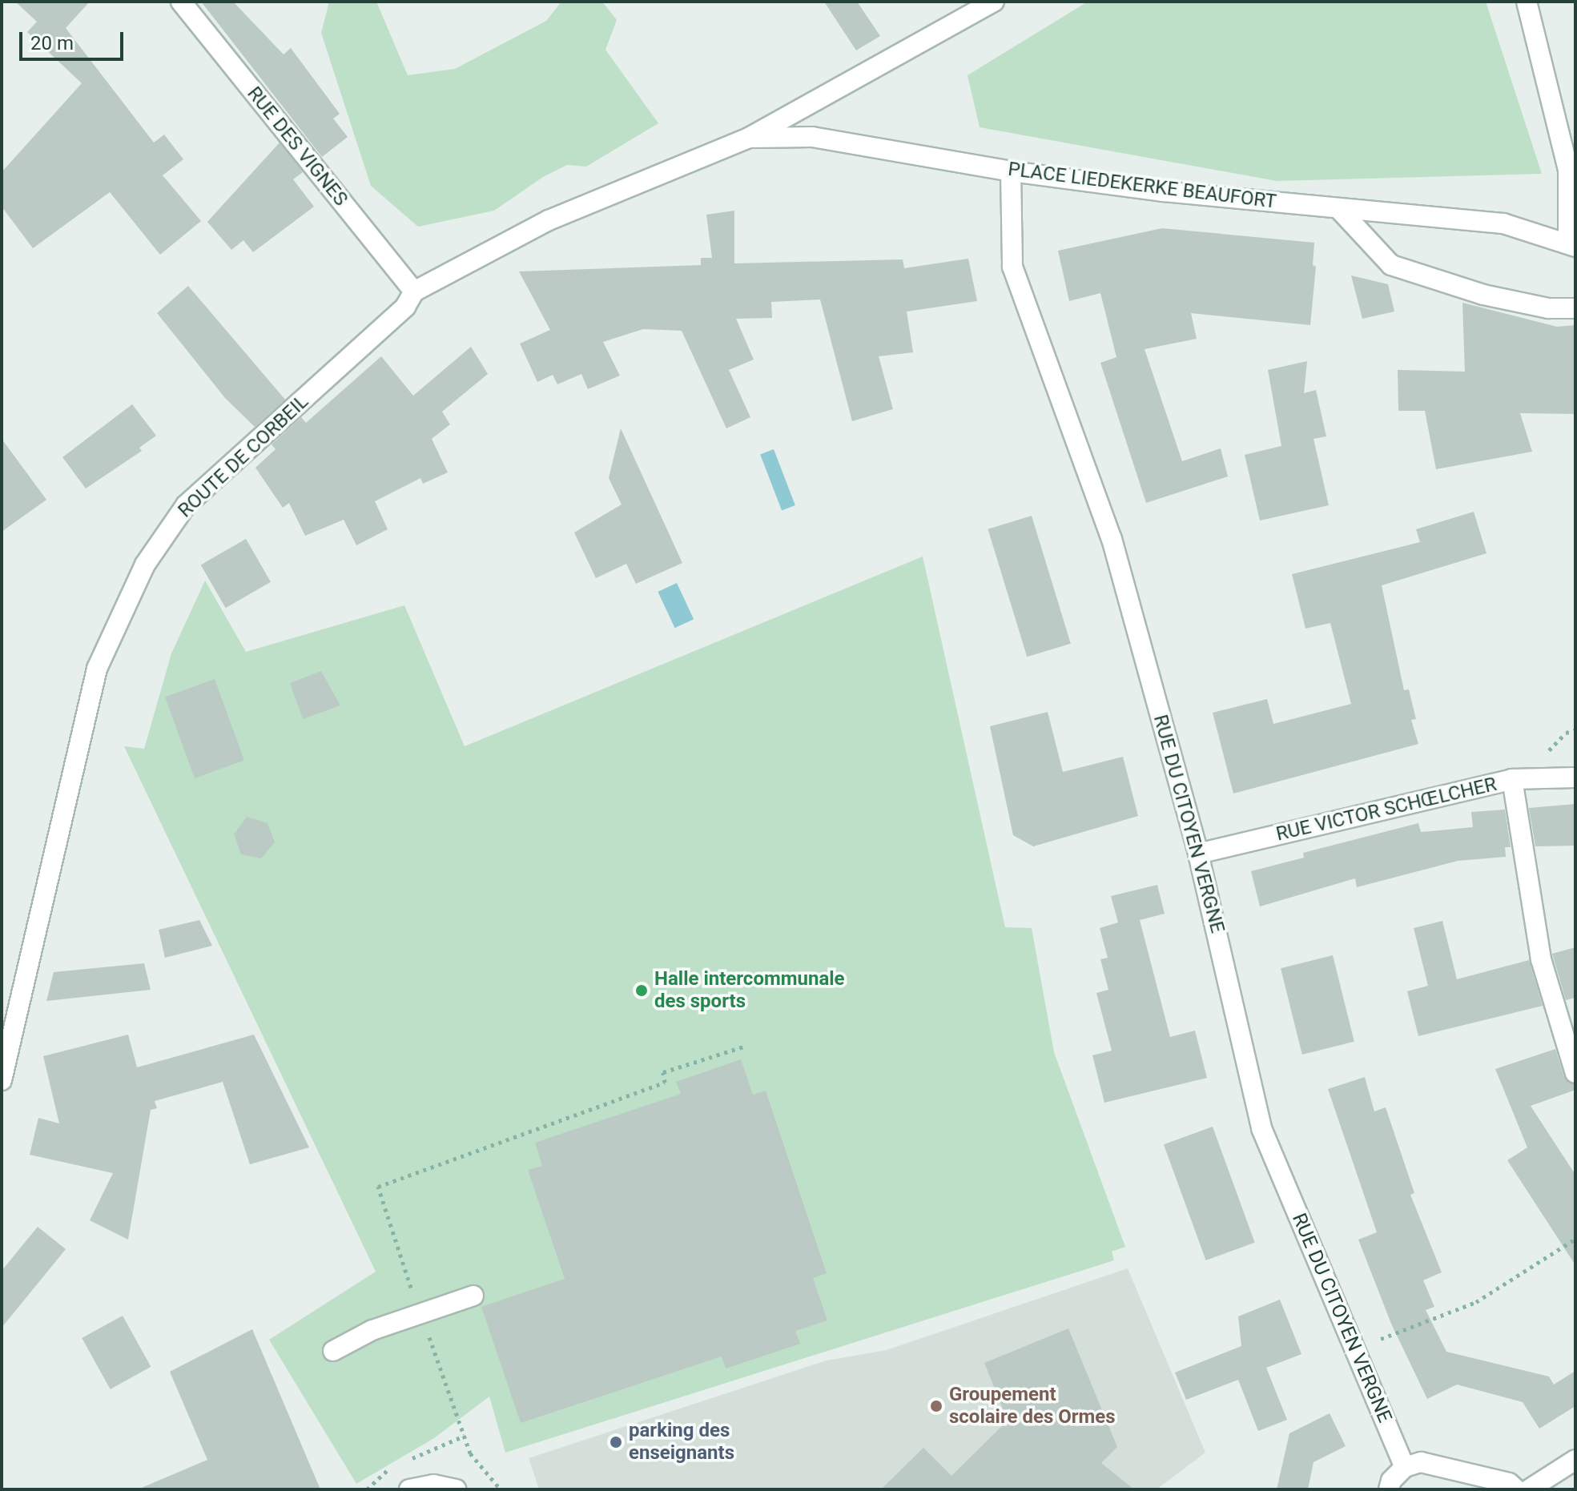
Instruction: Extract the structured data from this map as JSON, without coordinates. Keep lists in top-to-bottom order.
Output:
{
  "streets": {
    "street": [
      "RUE DES VIGNES",
      "PLACE LIEDEKERKE BEAUFORT",
      "ROUTE DE CORBEIL",
      "RUE VICTOR SCHŒLCHER",
      "RUE DU CITOYEN VERGNE"
    ]
  },
  "crossings": [
    ["RUE DES VIGNES", "ROUTE DE CORBEIL"],
    ["PLACE LIEDEKERKE BEAUFORT", "ROUTE DE CORBEIL"],
    ["PLACE LIEDEKERKE BEAUFORT", "RUE DU CITOYEN VERGNE"],
    ["RUE VICTOR SCHŒLCHER", "RUE DU CITOYEN VERGNE"]
  ],
  "places": ["Halle intercommunale des sports", "Groupement scolaire des Ormes", "parking des enseignants"],
  "scale_bar": "20 m"
}
